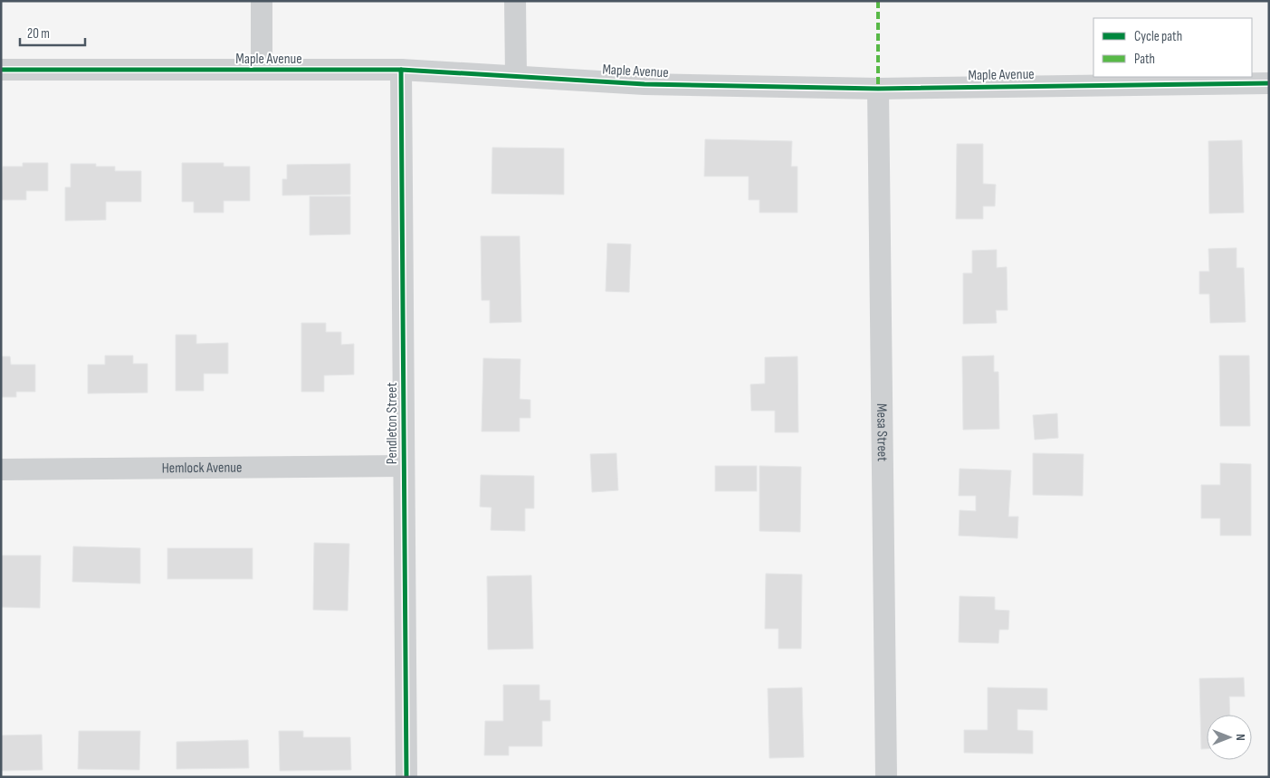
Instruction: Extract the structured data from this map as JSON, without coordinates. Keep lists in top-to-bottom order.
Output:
{
  "streets": {
    "street": [
      "Maple Avenue",
      "Pendleton Street",
      "Mesa Street",
      "Hemlock Avenue"
    ]
  },
  "crossings": [
    ["Maple Avenue", "Pendleton Street"],
    ["Maple Avenue", "Mesa Street"],
    ["Pendleton Street", "Hemlock Avenue"]
  ],
  "legend": ["Cycle path", "Path"],
  "scale_bar": "20 m",
  "north": "right"
}
